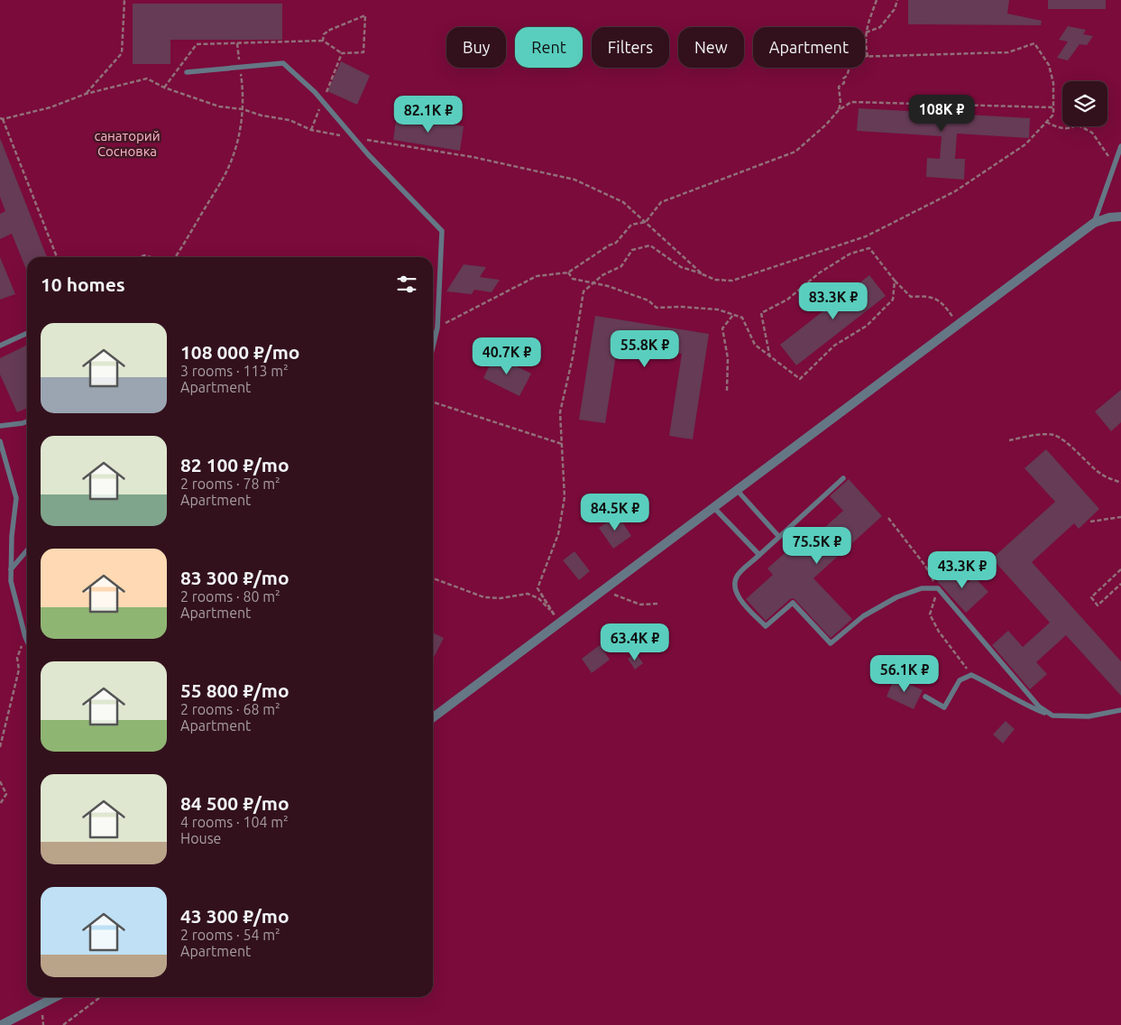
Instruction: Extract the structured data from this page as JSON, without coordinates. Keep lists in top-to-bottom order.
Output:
{
  "parks": ["санаторий Сосновка"],
  "page": {
    "chip": [
      "Buy",
      "Rent",
      "Filters",
      "New",
      "Apartment"
    ],
    "price": [
      "108K ₽",
      "82.1K ₽",
      "83.3K ₽",
      "55.8K ₽",
      "40.7K ₽",
      "84.5K ₽",
      "75.5K ₽",
      "43.3K ₽",
      "63.4K ₽",
      "56.1K ₽"
    ],
    "heading": "10 homes",
    "list": [
      {
        "name": "108 000 ₽/mo",
        "note": "3 rooms · 113 m² · Apartment"
      },
      {
        "name": "82 100 ₽/mo",
        "note": "2 rooms · 78 m² · Apartment"
      },
      {
        "name": "83 300 ₽/mo",
        "note": "2 rooms · 80 m² · Apartment"
      },
      {
        "name": "55 800 ₽/mo",
        "note": "2 rooms · 68 m² · Apartment"
      },
      {
        "name": "84 500 ₽/mo",
        "note": "4 rooms · 104 m² · House"
      },
      {
        "name": "43 300 ₽/mo",
        "note": "2 rooms · 54 m² · Apartment"
      }
    ]
  }
}
